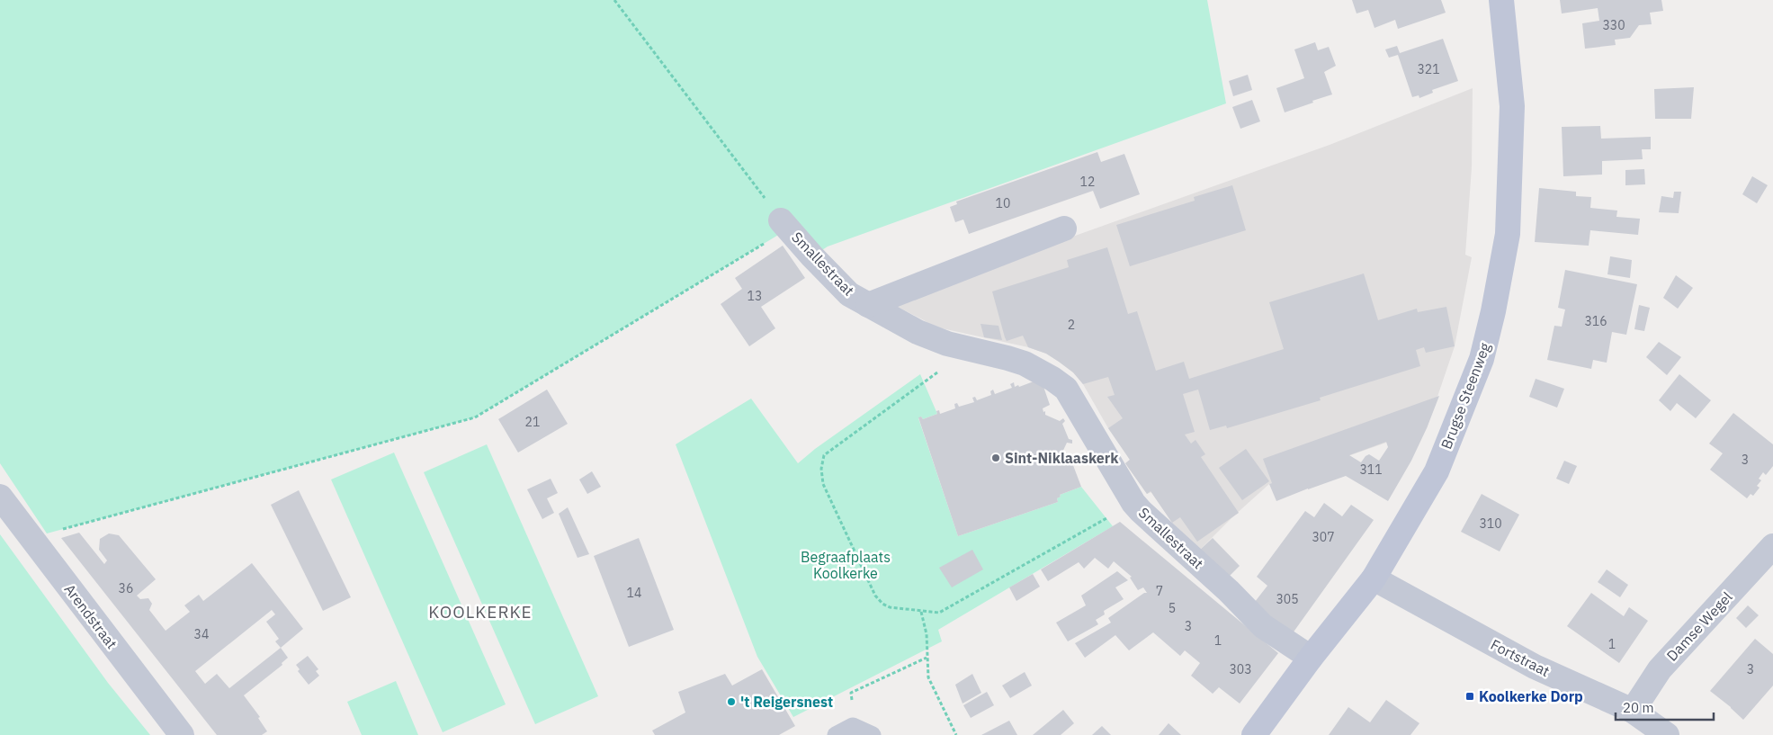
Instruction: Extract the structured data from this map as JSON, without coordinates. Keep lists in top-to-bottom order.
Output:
{
  "streets": {
    "main road": ["Brugse Steenweg"],
    "street": [
      "Smallestraat",
      "Arendstraat",
      "Damse Wegel",
      "Fortstraat"
    ]
  },
  "crossings": [
    ["Smallestraat", "Brugse Steenweg"],
    ["Brugse Steenweg", "Fortstraat"],
    ["Damse Wegel", "Fortstraat"]
  ],
  "districts": ["KOOLKERKE"],
  "parks": ["Begraafplaats Koolkerke"],
  "places": {
    "other": ["Sint-Niklaaskerk", "'t Reigersnest"],
    "transit": ["Koolkerke Dorp"]
  },
  "house_numbers": [
    "330",
    "321",
    "12",
    "10",
    "13",
    "316",
    "2",
    "21",
    "3",
    "311",
    "310",
    "307",
    "36",
    "7",
    "14",
    "305",
    "5",
    "3",
    "34",
    "1",
    "1",
    "303",
    "3"
  ],
  "scale_bar": "20 m"
}
